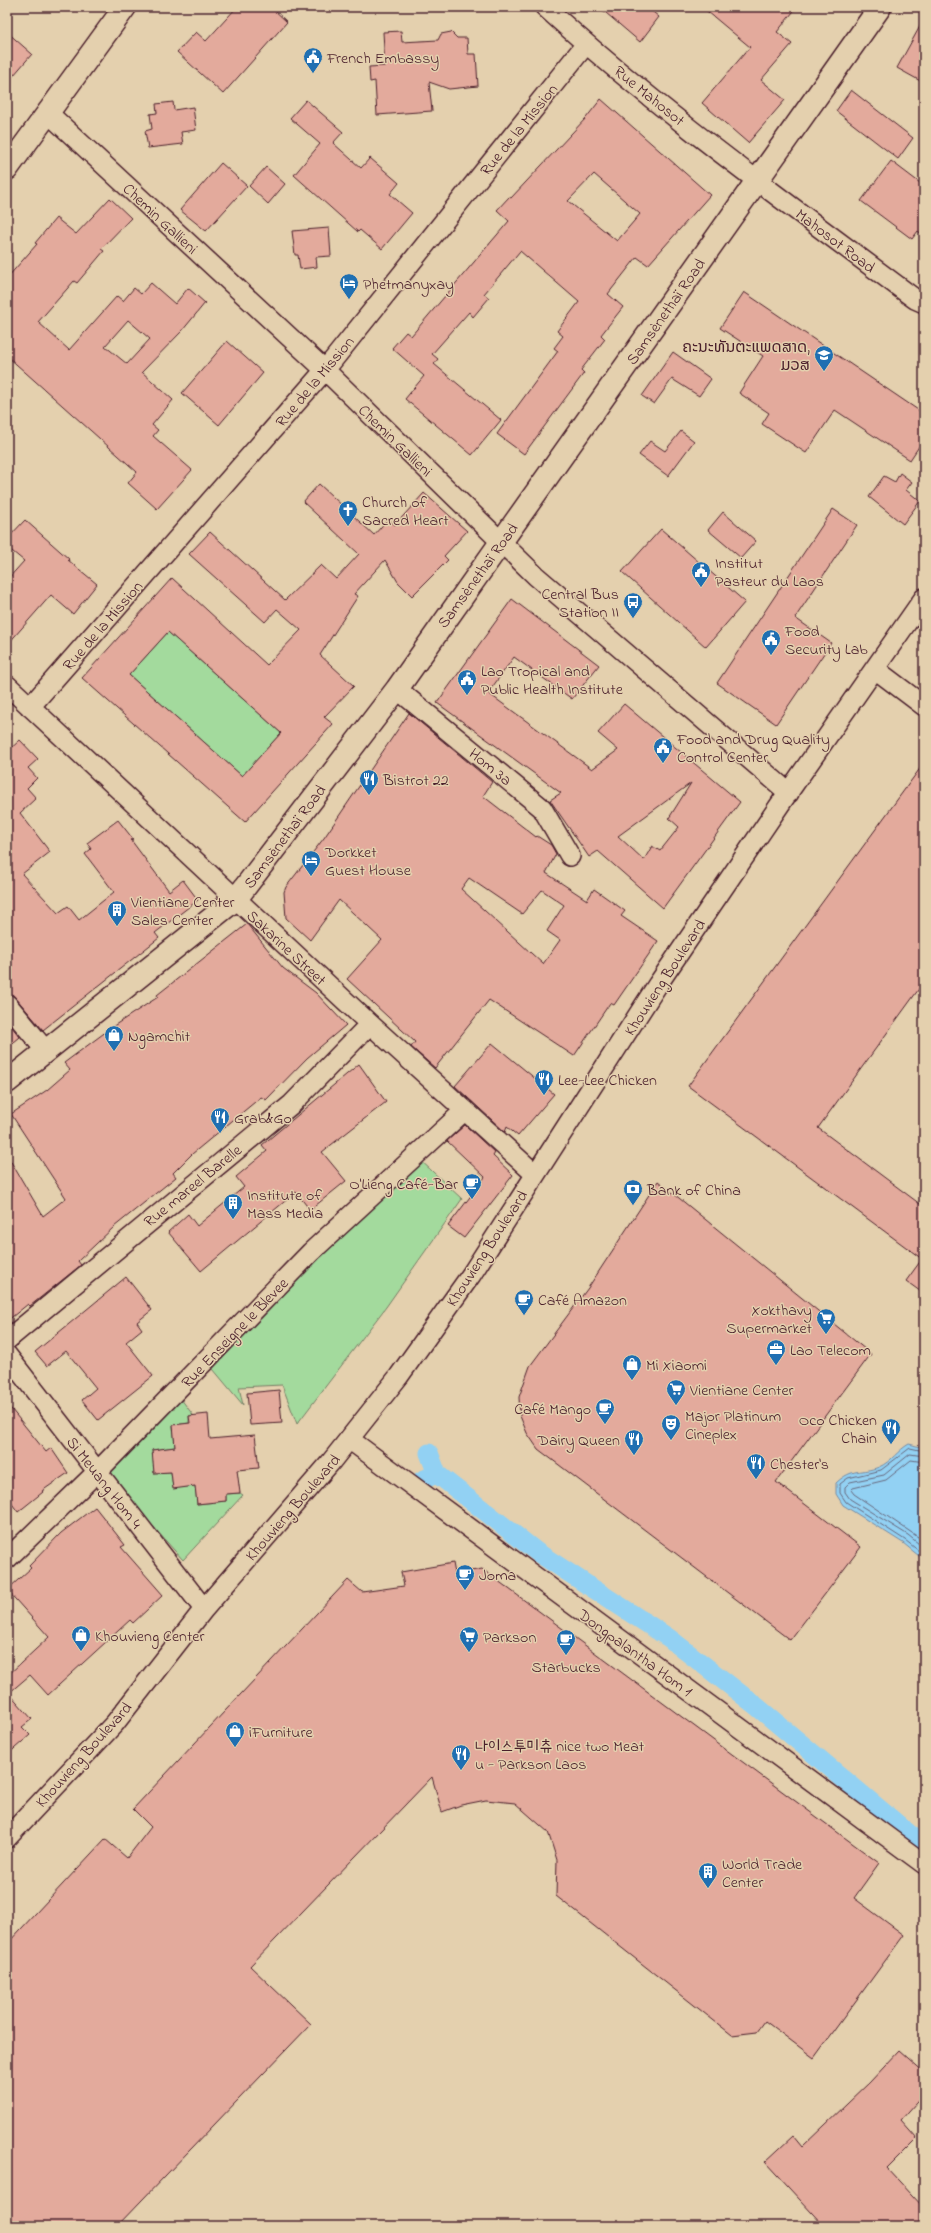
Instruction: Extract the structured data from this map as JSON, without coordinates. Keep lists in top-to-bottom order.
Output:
{
  "streets": {
    "main road": ["Samsènethaï Road"],
    "street": [
      "Rue Mahosot",
      "Rue de la Mission",
      "Chemin Gallieni",
      "Mahosot Road",
      "Hom 3a",
      "Sakarine Street",
      "Khouvieng Boulevard",
      "Rue mareel Barelle",
      "Rue Enseigne le Blevee",
      "Si Meuang Hom 4",
      "Dongpalantha Hom 1"
    ]
  },
  "crossings": [
    ["Rue Mahosot", "Rue de la Mission"],
    ["Rue Mahosot", "Mahosot Road"],
    ["Rue Mahosot", "Samsènethaï Road"],
    ["Rue de la Mission", "Chemin Gallieni"],
    ["Rue de la Mission", "Sakarine Street"],
    ["Chemin Gallieni", "Samsènethaï Road"],
    ["Chemin Gallieni", "Khouvieng Boulevard"],
    ["Mahosot Road", "Samsènethaï Road"],
    ["Samsènethaï Road", "Hom 3a"],
    ["Samsènethaï Road", "Sakarine Street"],
    ["Sakarine Street", "Khouvieng Boulevard"],
    ["Sakarine Street", "Rue mareel Barelle"],
    ["Sakarine Street", "Rue Enseigne le Blevee"],
    ["Khouvieng Boulevard", "Si Meuang Hom 4"],
    ["Khouvieng Boulevard", "Dongpalantha Hom 1"],
    ["Rue Enseigne le Blevee", "Si Meuang Hom 4"]
  ],
  "places": {
    "public building": [
      "French Embassy",
      "Institut Pasteur du Laos",
      "Food Security Lab",
      "Lao Tropical and Public Health Institute",
      "Food and Drug Quality Control Center"
    ],
    "hotel": ["Phetmanyxay", "Dorkket Guest House"],
    "school or university": ["ຄະນະທັນຕະແພດສາດ, ມວສ"],
    "church": ["Church of Sacred Heart"],
    "bus stop": ["Central Bus Station II"],
    "restaurant": [
      "Bistrot 22",
      "Lee-Lee Chicken",
      "Grab&Go",
      "Oco Chicken Chain",
      "Dairy Queen",
      "Chester's",
      "나이스투미츄 nice two Meat u - Parkson Laos"
    ],
    "building": ["Vientiane Center Sales Center", "Institute of Mass Media", "World Trade Center"],
    "shop": [
      "Ngamchit",
      "Mi Xiaomi",
      "Khouvieng Center",
      "iFurniture"
    ],
    "cafe": [
      "O'Lieng Café-Bar",
      "Café Amazon",
      "Café Mango",
      "Joma",
      "Starbucks"
    ],
    "bank": ["Bank of China"],
    "supermarket": ["Xokthavy Supermarket", "Vientiane Center", "Parkson"],
    "office": ["Lao Telecom"],
    "theatre": ["Major Platinum Cineplex"]
  }
}
